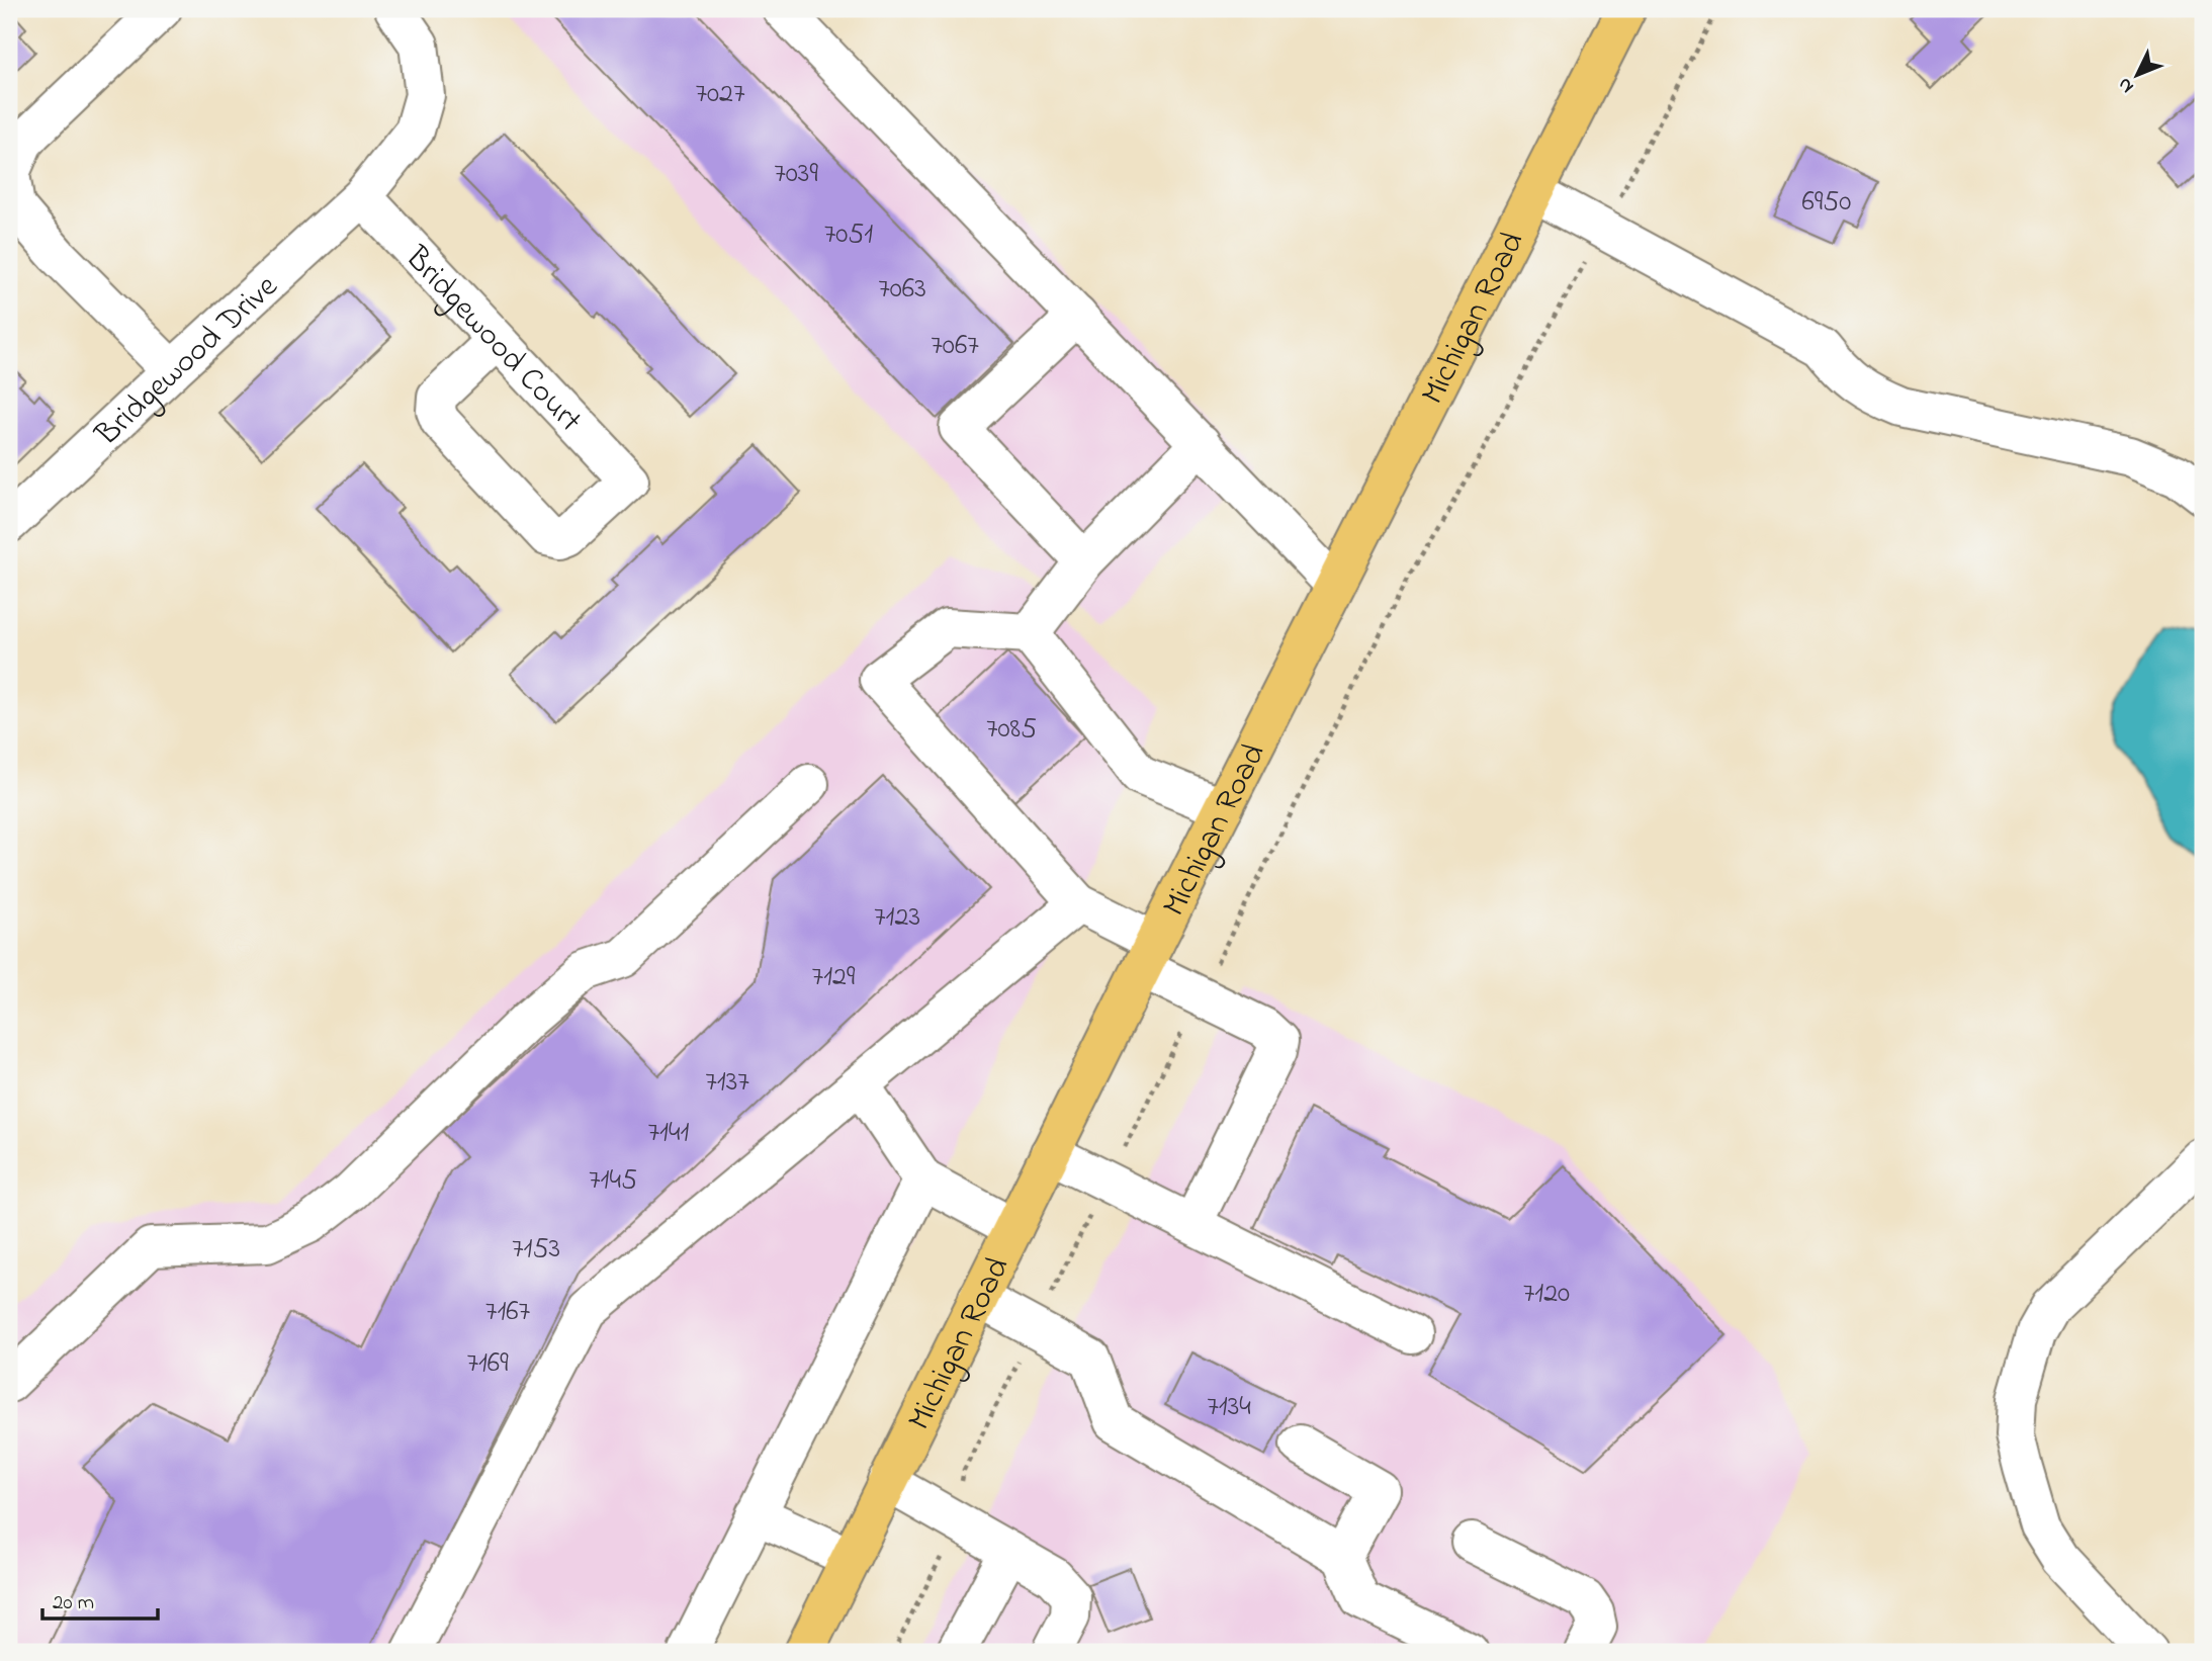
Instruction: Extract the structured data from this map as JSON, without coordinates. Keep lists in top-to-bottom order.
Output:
{
  "streets": {
    "main road": ["Michigan Road"],
    "street": ["Bridgewood Court", "Bridgewood Drive"]
  },
  "crossings": [
    ["Bridgewood Court", "Bridgewood Drive"]
  ],
  "house_numbers": [
    "7027",
    "7039",
    "6950",
    "7051",
    "7063",
    "7067",
    "7085",
    "7123",
    "7129",
    "7137",
    "7141",
    "7145",
    "7153",
    "7120",
    "7167",
    "7169",
    "7134"
  ],
  "scale_bar": "20 m",
  "north": "bottom left"
}
